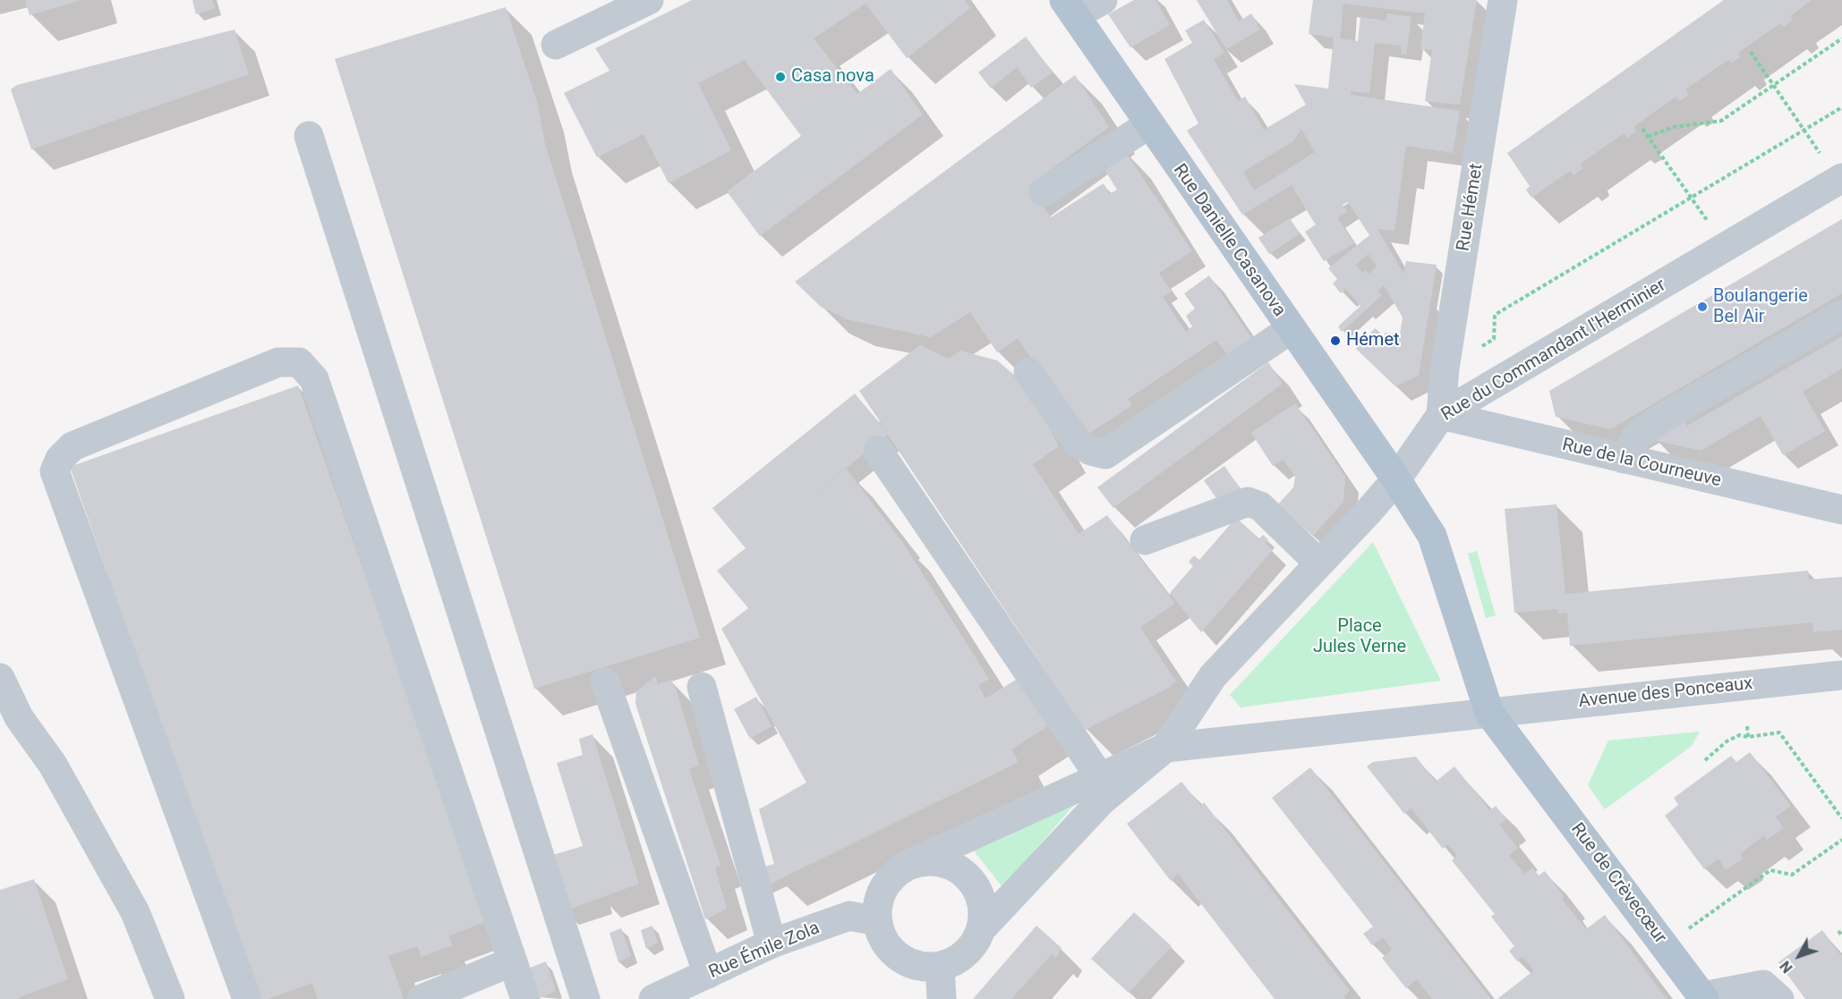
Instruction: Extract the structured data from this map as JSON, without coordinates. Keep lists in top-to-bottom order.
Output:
{
  "streets": {
    "main road": ["Rue Danielle Casanova", "Rue de Crèvecœur"],
    "street": [
      "Rue Hémet",
      "Rue du Commandant l'Herminier",
      "Rue de la Courneuve",
      "Avenue des Ponceaux",
      "Rue Émile Zola"
    ]
  },
  "crossings": [
    ["Rue Hémet", "Rue du Commandant l'Herminier"],
    ["Rue Hémet", "Rue de la Courneuve"],
    ["Rue Danielle Casanova", "Rue du Commandant l'Herminier"],
    ["Rue Danielle Casanova", "Avenue des Ponceaux"],
    ["Rue Danielle Casanova", "Rue de Crèvecœur"],
    ["Rue du Commandant l'Herminier", "Rue de la Courneuve"],
    ["Rue du Commandant l'Herminier", "Avenue des Ponceaux"],
    ["Rue du Commandant l'Herminier", "Rue Émile Zola"],
    ["Avenue des Ponceaux", "Rue de Crèvecœur"]
  ],
  "parks": ["Place Jules Verne"],
  "places": ["Casa nova", "Boulangerie Bel Air", "Hémet"],
  "north": "bottom left"
}
